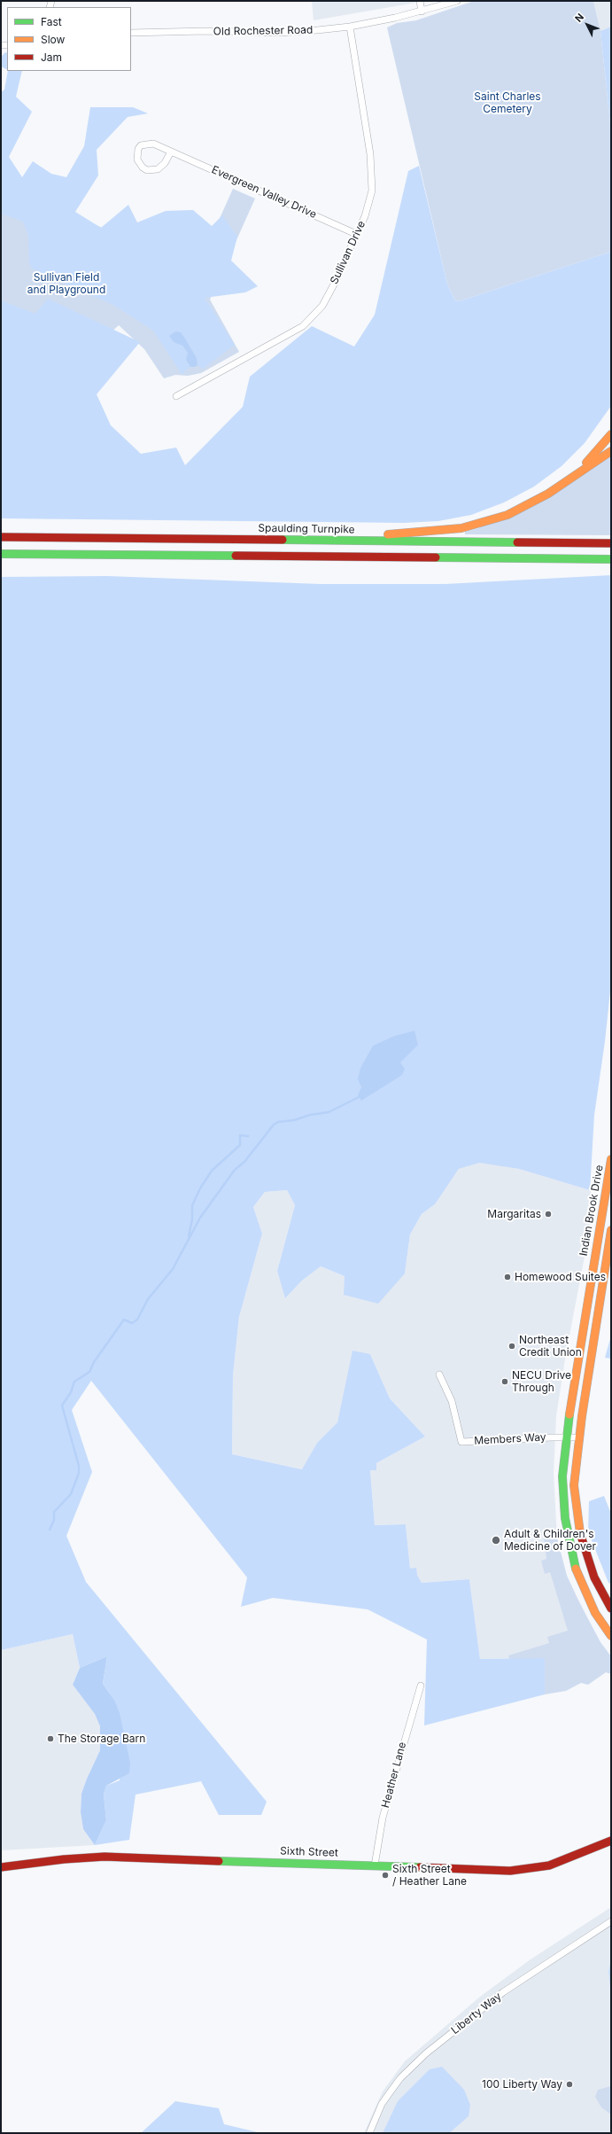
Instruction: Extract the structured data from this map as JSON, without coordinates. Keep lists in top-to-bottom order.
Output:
{
  "streets": {
    "main road": ["Spaulding Turnpike", "Indian Brook Drive", "Sixth Street"],
    "street": [
      "Old Rochester Road",
      "Evergreen Valley Drive",
      "Sullivan Drive",
      "Members Way",
      "Heather Lane",
      "Liberty Way"
    ]
  },
  "crossings": [
    ["Old Rochester Road", "Sullivan Drive"],
    ["Evergreen Valley Drive", "Sullivan Drive"],
    ["Indian Brook Drive", "Members Way"],
    ["Heather Lane", "Sixth Street"]
  ],
  "parks": ["Saint Charles Cemetery", "Sullivan Field and Playground"],
  "places": [
    "Margaritas",
    "Homewood Suites",
    "Northeast Credit Union",
    "NECU Drive Through",
    "Adult & Children's Medicine of Dover",
    "The Storage Barn",
    "Sixth Street / Heather Lane",
    "100 Liberty Way"
  ],
  "legend": ["Fast", "Slow", "Jam"],
  "north": "top left"
}
